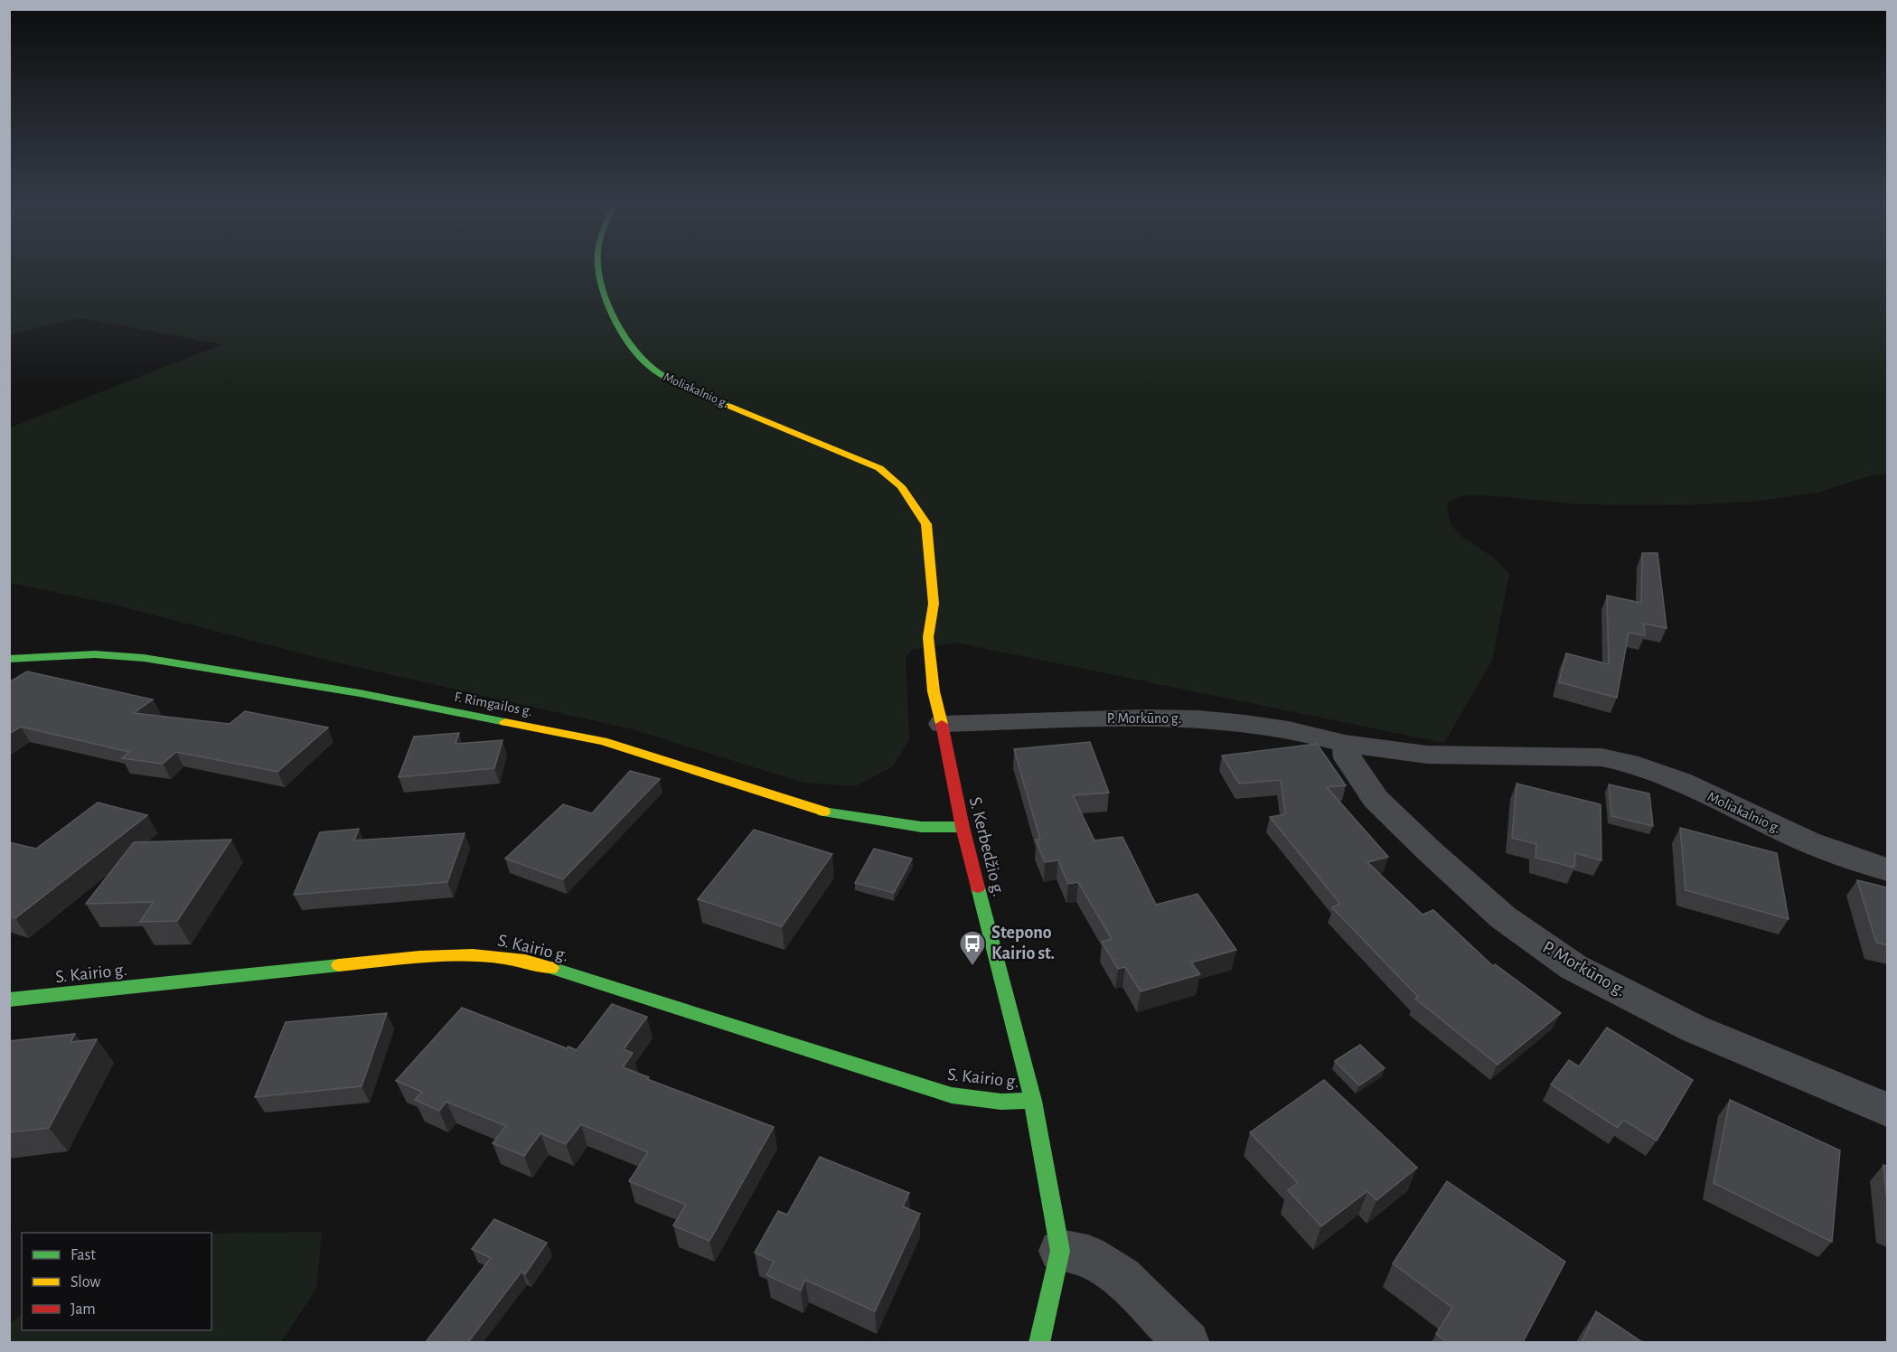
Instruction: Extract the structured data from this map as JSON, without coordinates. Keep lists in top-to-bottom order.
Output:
{
  "streets": {
    "street": [
      "Moliakalnio g.",
      "F. Rimgailos g.",
      "P. Morkūno g.",
      "S. Kerbedžio g.",
      "S. Kairio g."
    ]
  },
  "crossings": [
    ["Moliakalnio g.", "P. Morkūno g."],
    ["Moliakalnio g.", "S. Kerbedžio g."],
    ["F. Rimgailos g.", "S. Kerbedžio g."],
    ["P. Morkūno g.", "S. Kerbedžio g."],
    ["S. Kerbedžio g.", "S. Kairio g."]
  ],
  "places": {
    "bus stop": ["Stepono Kairio st."]
  },
  "legend": ["Fast", "Slow", "Jam"]
}
